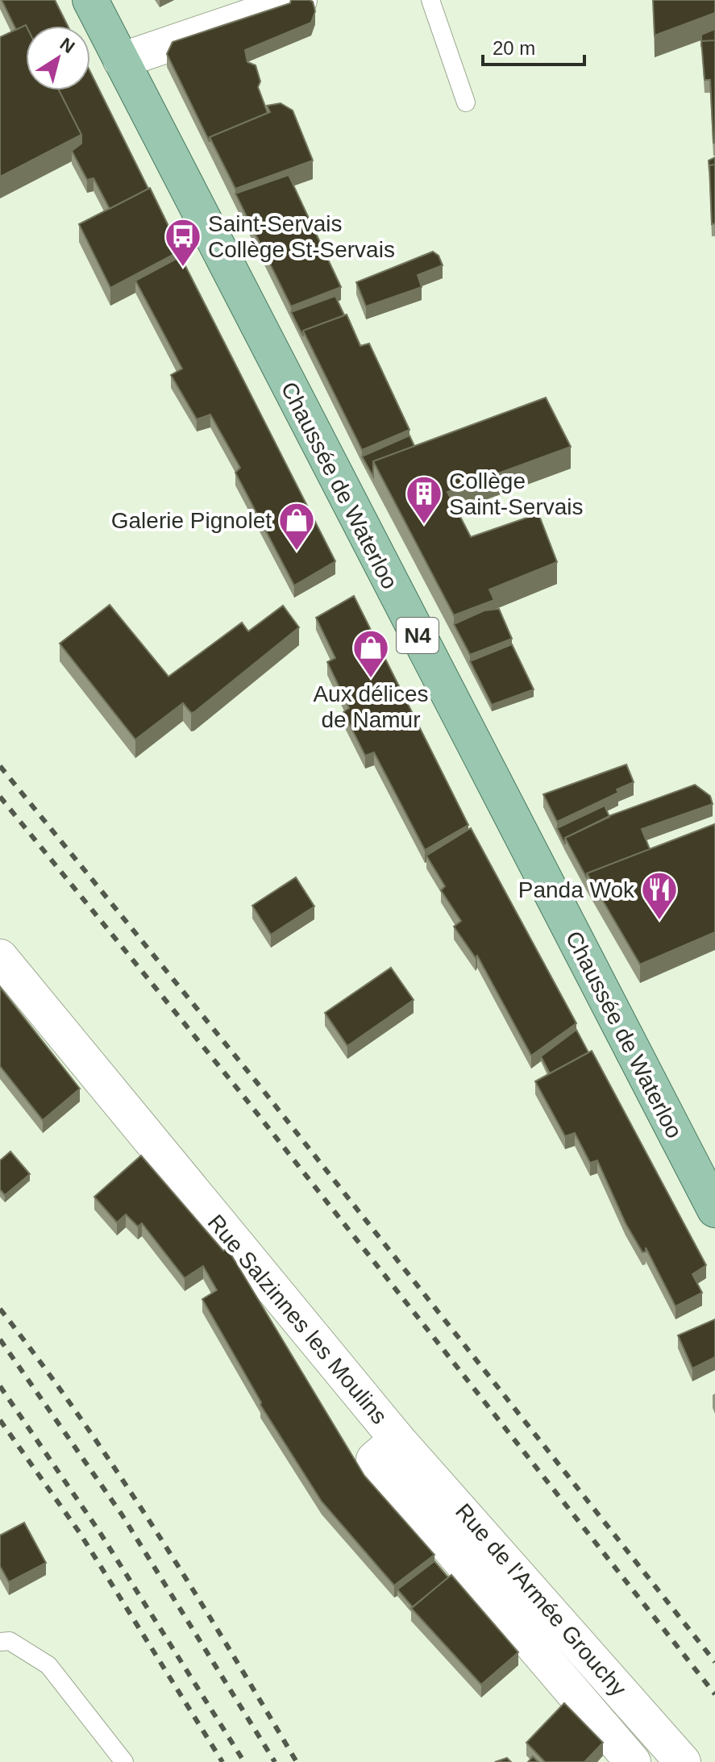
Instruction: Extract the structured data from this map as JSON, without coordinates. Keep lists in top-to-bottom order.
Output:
{
  "streets": {
    "main road": ["Chaussée de Waterloo", "N4"],
    "street": ["Rue Salzinnes les Moulins", "Rue de l'Armée Grouchy"]
  },
  "crossings": [
    ["Rue Salzinnes les Moulins", "Rue de l'Armée Grouchy"]
  ],
  "places": {
    "bus stop": ["Saint-Servais Collège St-Servais"],
    "building": ["Collège Saint-Servais"],
    "shop": ["Galerie Pignolet", "Aux délices de Namur"],
    "restaurant": ["Panda Wok"]
  },
  "scale_bar": "20 m",
  "north": "top right"
}
